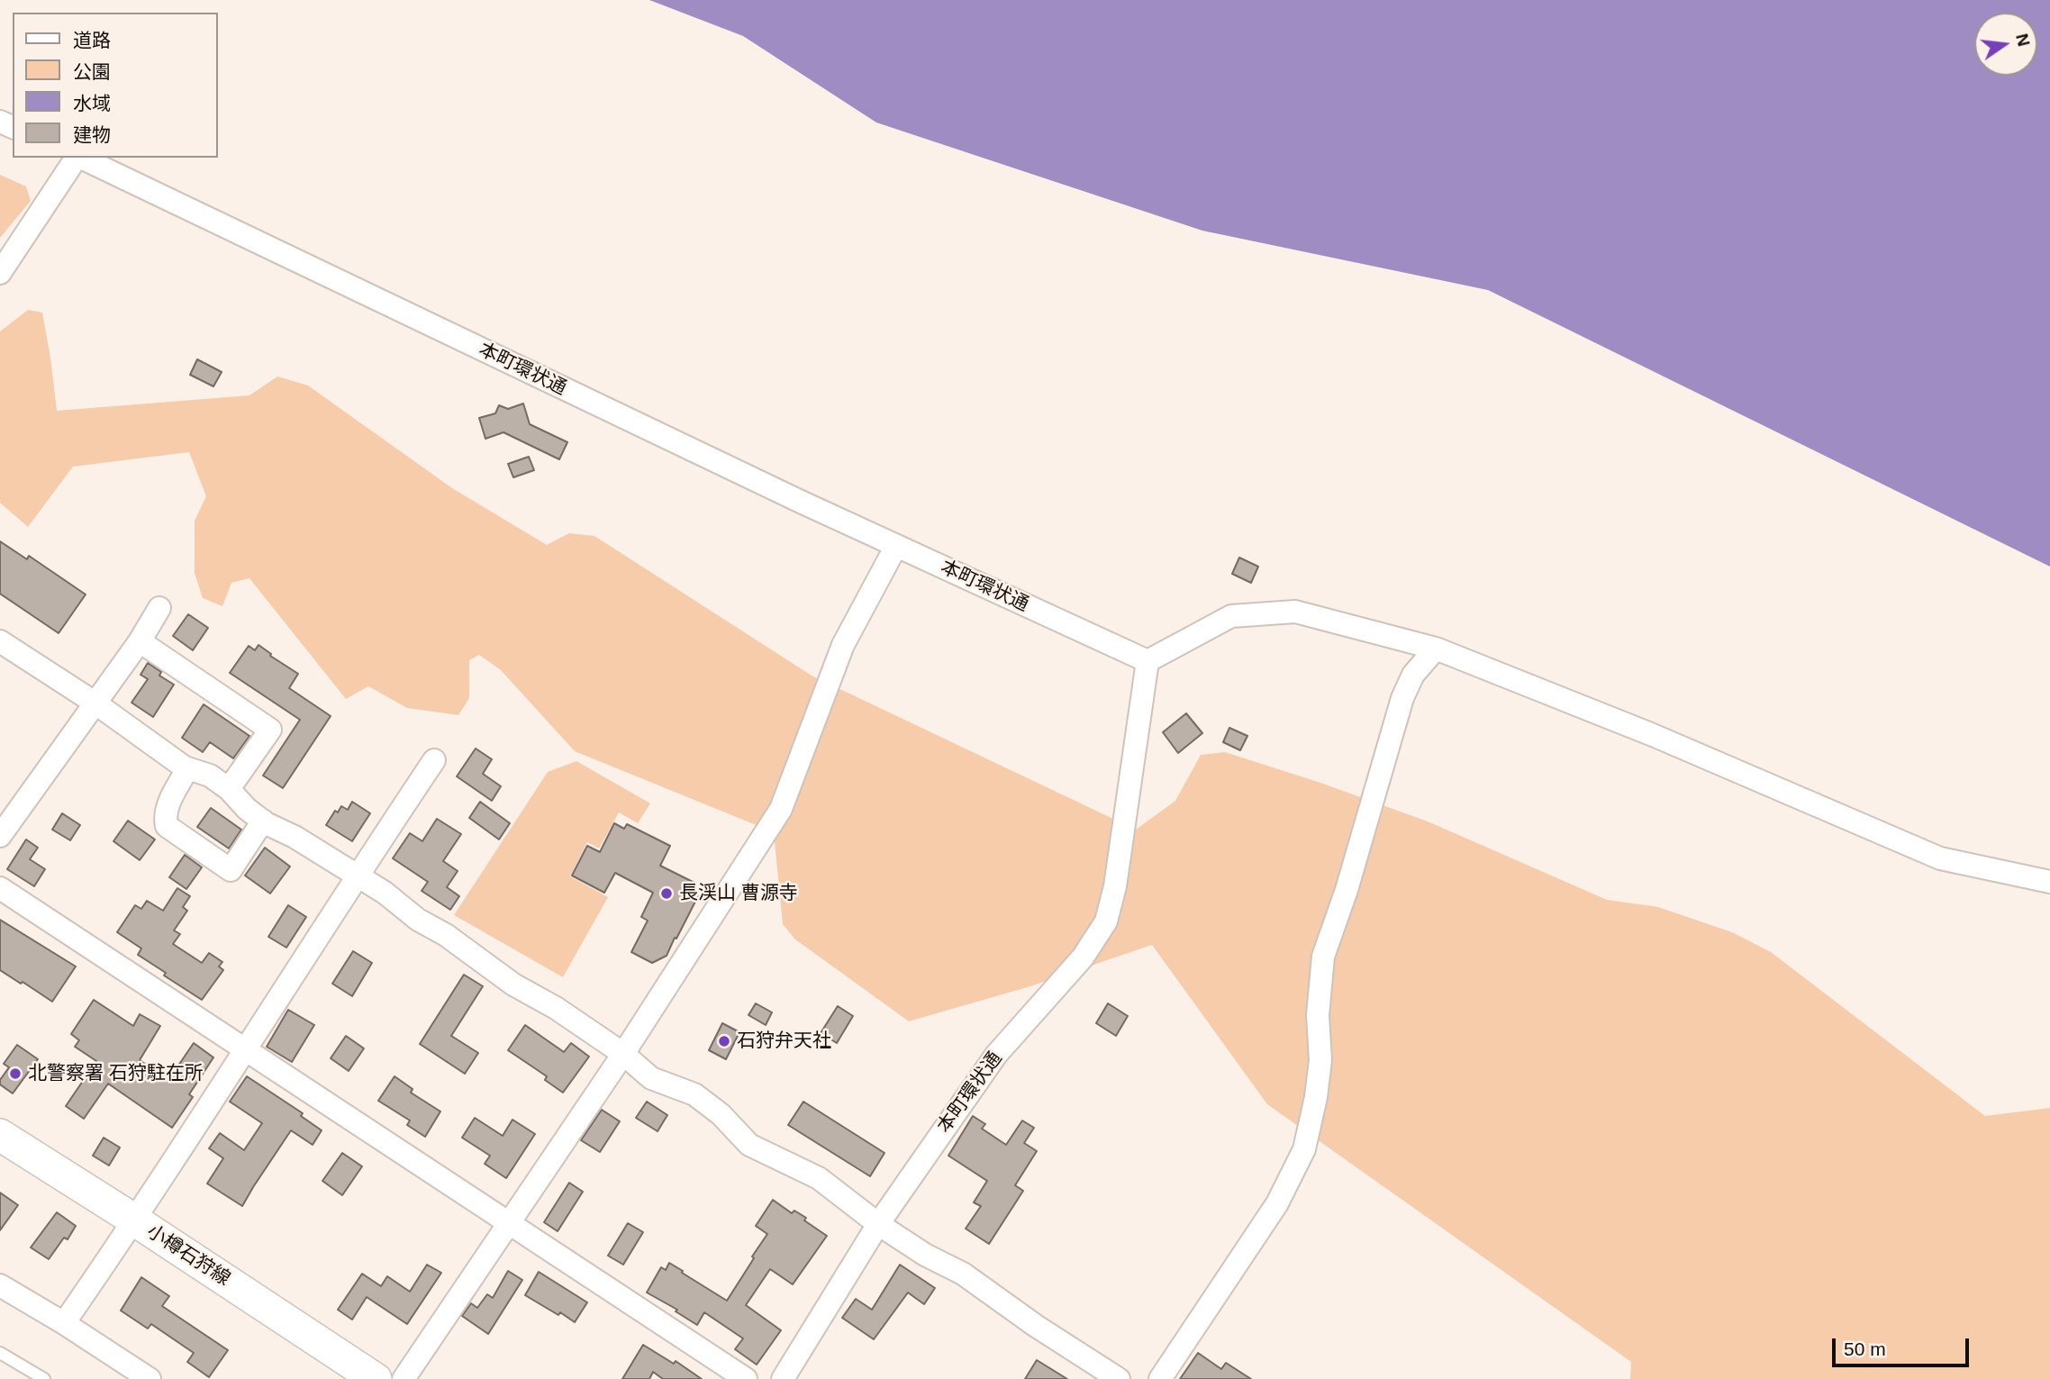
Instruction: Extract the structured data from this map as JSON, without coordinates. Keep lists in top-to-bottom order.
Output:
{
  "streets": {
    "main road": ["小樽石狩線"],
    "street": ["本町環状通"]
  },
  "places": ["長渓山 曹源寺", "石狩弁天社", "北警察署 石狩駐在所"],
  "legend": [
    "道路",
    "公園",
    "水域",
    "建物"
  ],
  "scale_bar": "50 m",
  "north": "right"
}
